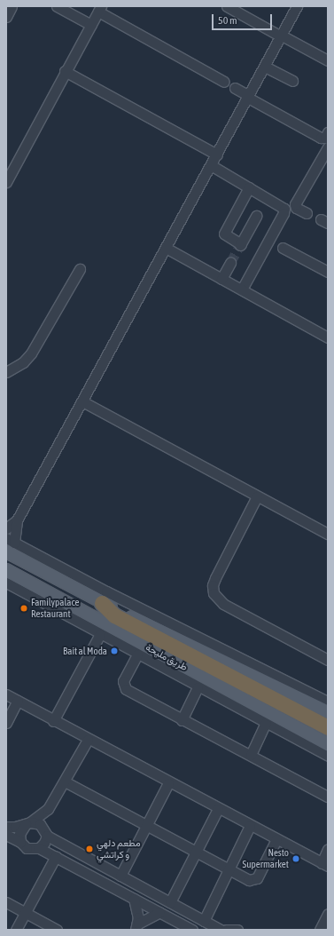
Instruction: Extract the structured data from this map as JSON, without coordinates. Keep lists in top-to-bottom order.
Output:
{
  "streets": {
    "main road": ["طريق مليحة"]
  },
  "places": [
    "Familypalace Restaurant",
    "Bait al Moda",
    "مطعم دلهي و كراتشي",
    "Nesto Supermarket"
  ],
  "scale_bar": "50 m"
}
